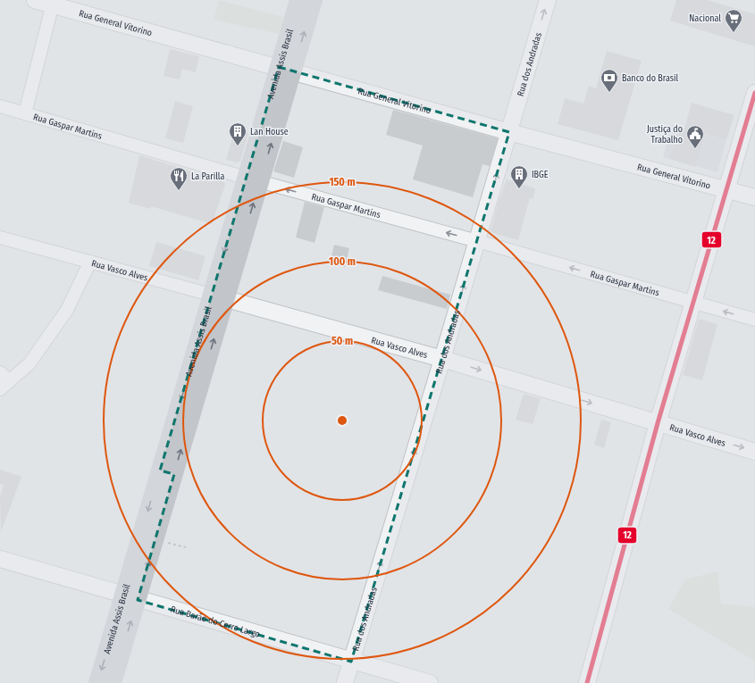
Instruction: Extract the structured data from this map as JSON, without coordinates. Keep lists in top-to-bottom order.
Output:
{
  "streets": {
    "main road": ["Avenida Assis Brasil"],
    "street": [
      "Rua General Vitorino",
      "Rua dos Andradas",
      "Rua Gaspar Martins",
      "Rua Vasco Alves",
      "Rua Barão do Cerro Largo"
    ]
  },
  "crossings": [
    ["Rua General Vitorino", "Avenida Assis Brasil"],
    ["Rua General Vitorino", "Rua dos Andradas"],
    ["Avenida Assis Brasil", "Rua Gaspar Martins"],
    ["Avenida Assis Brasil", "Rua Vasco Alves"],
    ["Avenida Assis Brasil", "Rua Barão do Cerro Largo"],
    ["Rua dos Andradas", "Rua Gaspar Martins"],
    ["Rua dos Andradas", "Rua Vasco Alves"],
    ["Rua dos Andradas", "Rua Barão do Cerro Largo"]
  ],
  "one_way": ["Rua dos Andradas", "Rua Gaspar Martins", "Rua Vasco Alves"],
  "places": {
    "supermarket": ["Nacional"],
    "bank": ["Banco do Brasil"],
    "building": ["Lan House", "IBGE"],
    "public building": ["Justiça do Trabalho"],
    "restaurant": ["La Parilla"]
  },
  "lines": ["transit line 12"],
  "rings": ["150 m", "100 m", "50 m"]
}
